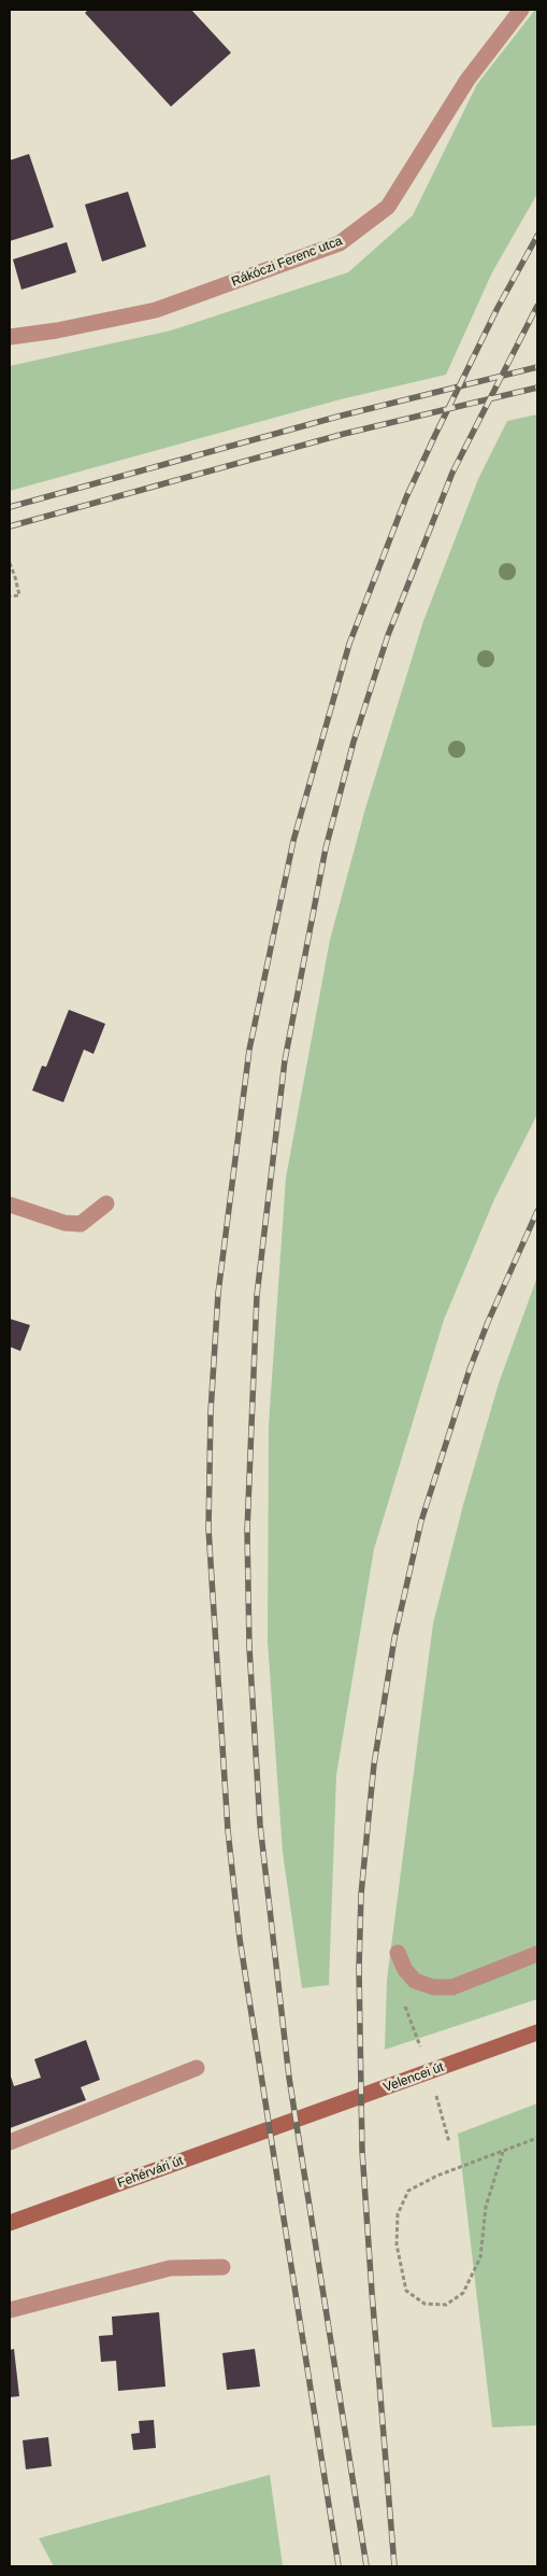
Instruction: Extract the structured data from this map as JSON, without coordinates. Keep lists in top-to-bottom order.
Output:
{
  "streets": {
    "main road": ["Velencei út", "Fehérvári út"],
    "street": ["Rákóczi Ferenc utca"]
  },
  "crossings": [
    ["Velencei út", "Fehérvári út"]
  ]
}
